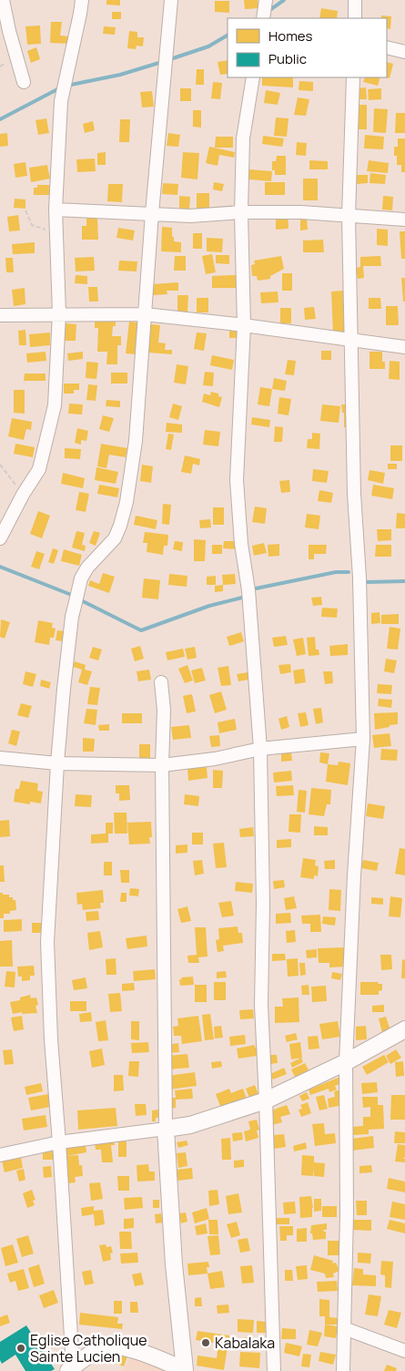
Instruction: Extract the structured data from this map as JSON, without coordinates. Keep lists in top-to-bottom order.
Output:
{
  "places": ["Kabalaka", "Eglise Catholique Sainte Lucien"],
  "legend": ["Homes", "Public"]
}
